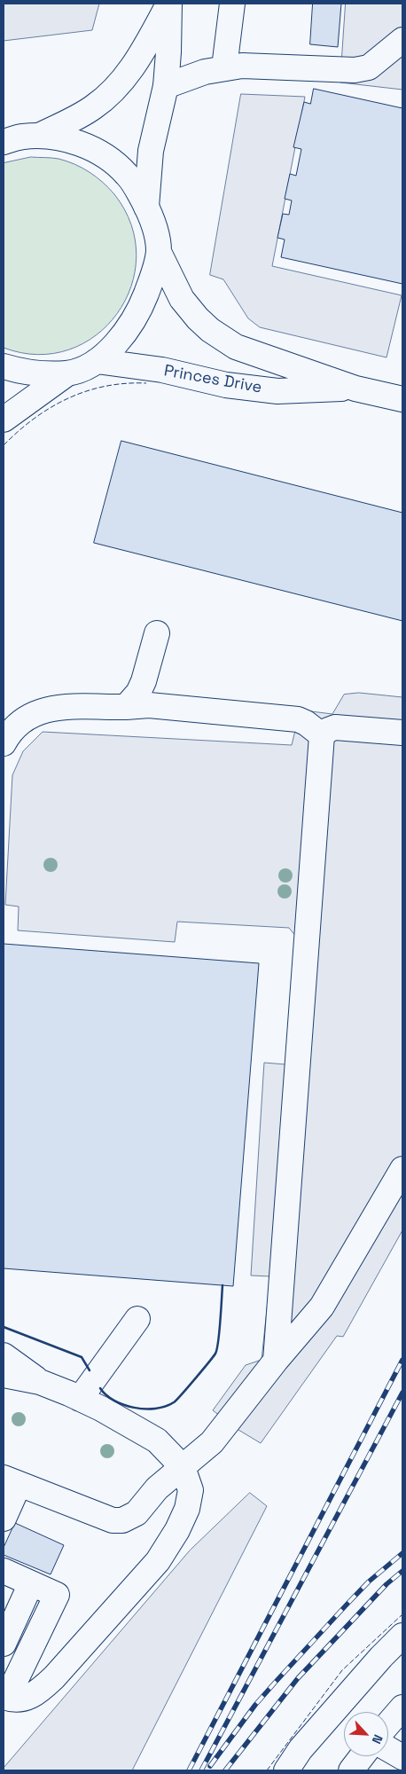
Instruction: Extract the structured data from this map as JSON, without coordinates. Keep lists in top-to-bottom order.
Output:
{
  "streets": {
    "main road": ["Princes Drive"]
  },
  "north": "bottom right"
}
